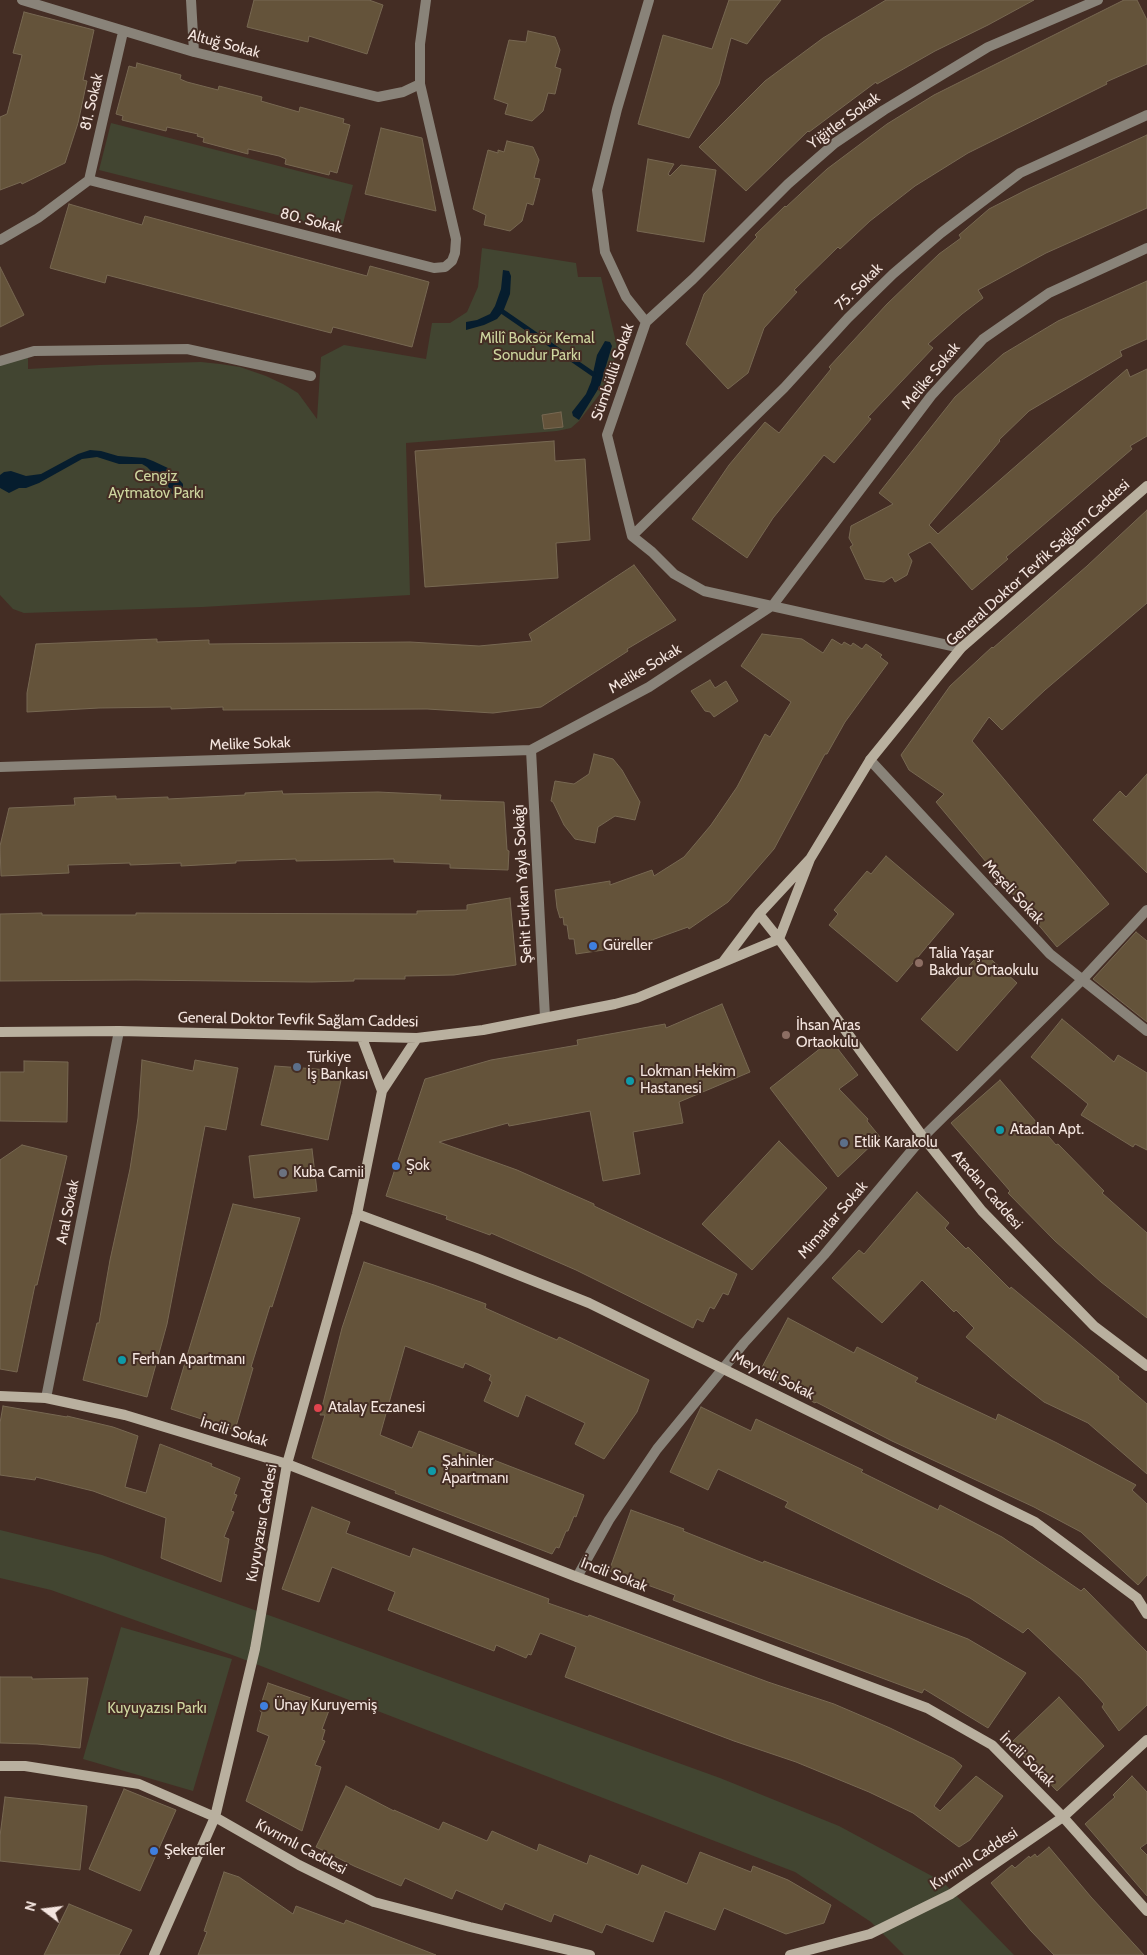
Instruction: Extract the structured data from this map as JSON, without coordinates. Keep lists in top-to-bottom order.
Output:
{
  "streets": {
    "street": [
      "Altuğ Sokak",
      "81. Sokak",
      "Yiğitler Sokak",
      "80. Sokak",
      "75. Sokak",
      "Sümbüllü Sokak",
      "Melike Sokak",
      "General Doktor Tevfik Sağlam Caddesi",
      "Şehit Furkan Yayla Sokağı",
      "Meşeli Sokak",
      "Atadan Caddesi",
      "Aral Sokak",
      "Mimarlar Sokak",
      "Meyveli Sokak",
      "İncili Sokak",
      "Kuyuyazısı Caddesi",
      "Kıvrımlı Caddesi"
    ]
  },
  "crossings": [
    ["Altuğ Sokak", "81. Sokak"],
    ["Altuğ Sokak", "80. Sokak"],
    ["81. Sokak", "80. Sokak"],
    ["Yiğitler Sokak", "Sümbüllü Sokak"],
    ["75. Sokak", "Sümbüllü Sokak"],
    ["Melike Sokak", "Şehit Furkan Yayla Sokağı"],
    ["General Doktor Tevfik Sağlam Caddesi", "Şehit Furkan Yayla Sokağı"],
    ["General Doktor Tevfik Sağlam Caddesi", "Meşeli Sokak"],
    ["General Doktor Tevfik Sağlam Caddesi", "Atadan Caddesi"],
    ["General Doktor Tevfik Sağlam Caddesi", "Aral Sokak"],
    ["Meşeli Sokak", "Mimarlar Sokak"],
    ["Atadan Caddesi", "Mimarlar Sokak"],
    ["Aral Sokak", "İncili Sokak"],
    ["Mimarlar Sokak", "Meyveli Sokak"],
    ["Mimarlar Sokak", "İncili Sokak"],
    ["Meyveli Sokak", "Kuyuyazısı Caddesi"],
    ["İncili Sokak", "Kuyuyazısı Caddesi"],
    ["İncili Sokak", "Kıvrımlı Caddesi"],
    ["Kuyuyazısı Caddesi", "Kıvrımlı Caddesi"]
  ],
  "parks": ["Millî Boksör Kemal Sonudur Parkı", "Cengiz Aytmatov Parkı", "Kuyuyazısı Parkı"],
  "places": [
    "Güreller",
    "Talia Yaşar Bakdur Ortaokulu",
    "İhsan Aras Ortaokulu",
    "Türkiye İş Bankası",
    "Lokman Hekim Hastanesi",
    "Atadan Apt.",
    "Etlik Karakolu",
    "Şok",
    "Kuba Camii",
    "Ferhan Apartmanı",
    "Atalay Eczanesi",
    "Şahinler Apartmanı",
    "Ünay Kuruyemiş",
    "Şekerciler"
  ],
  "north": "left"
}
